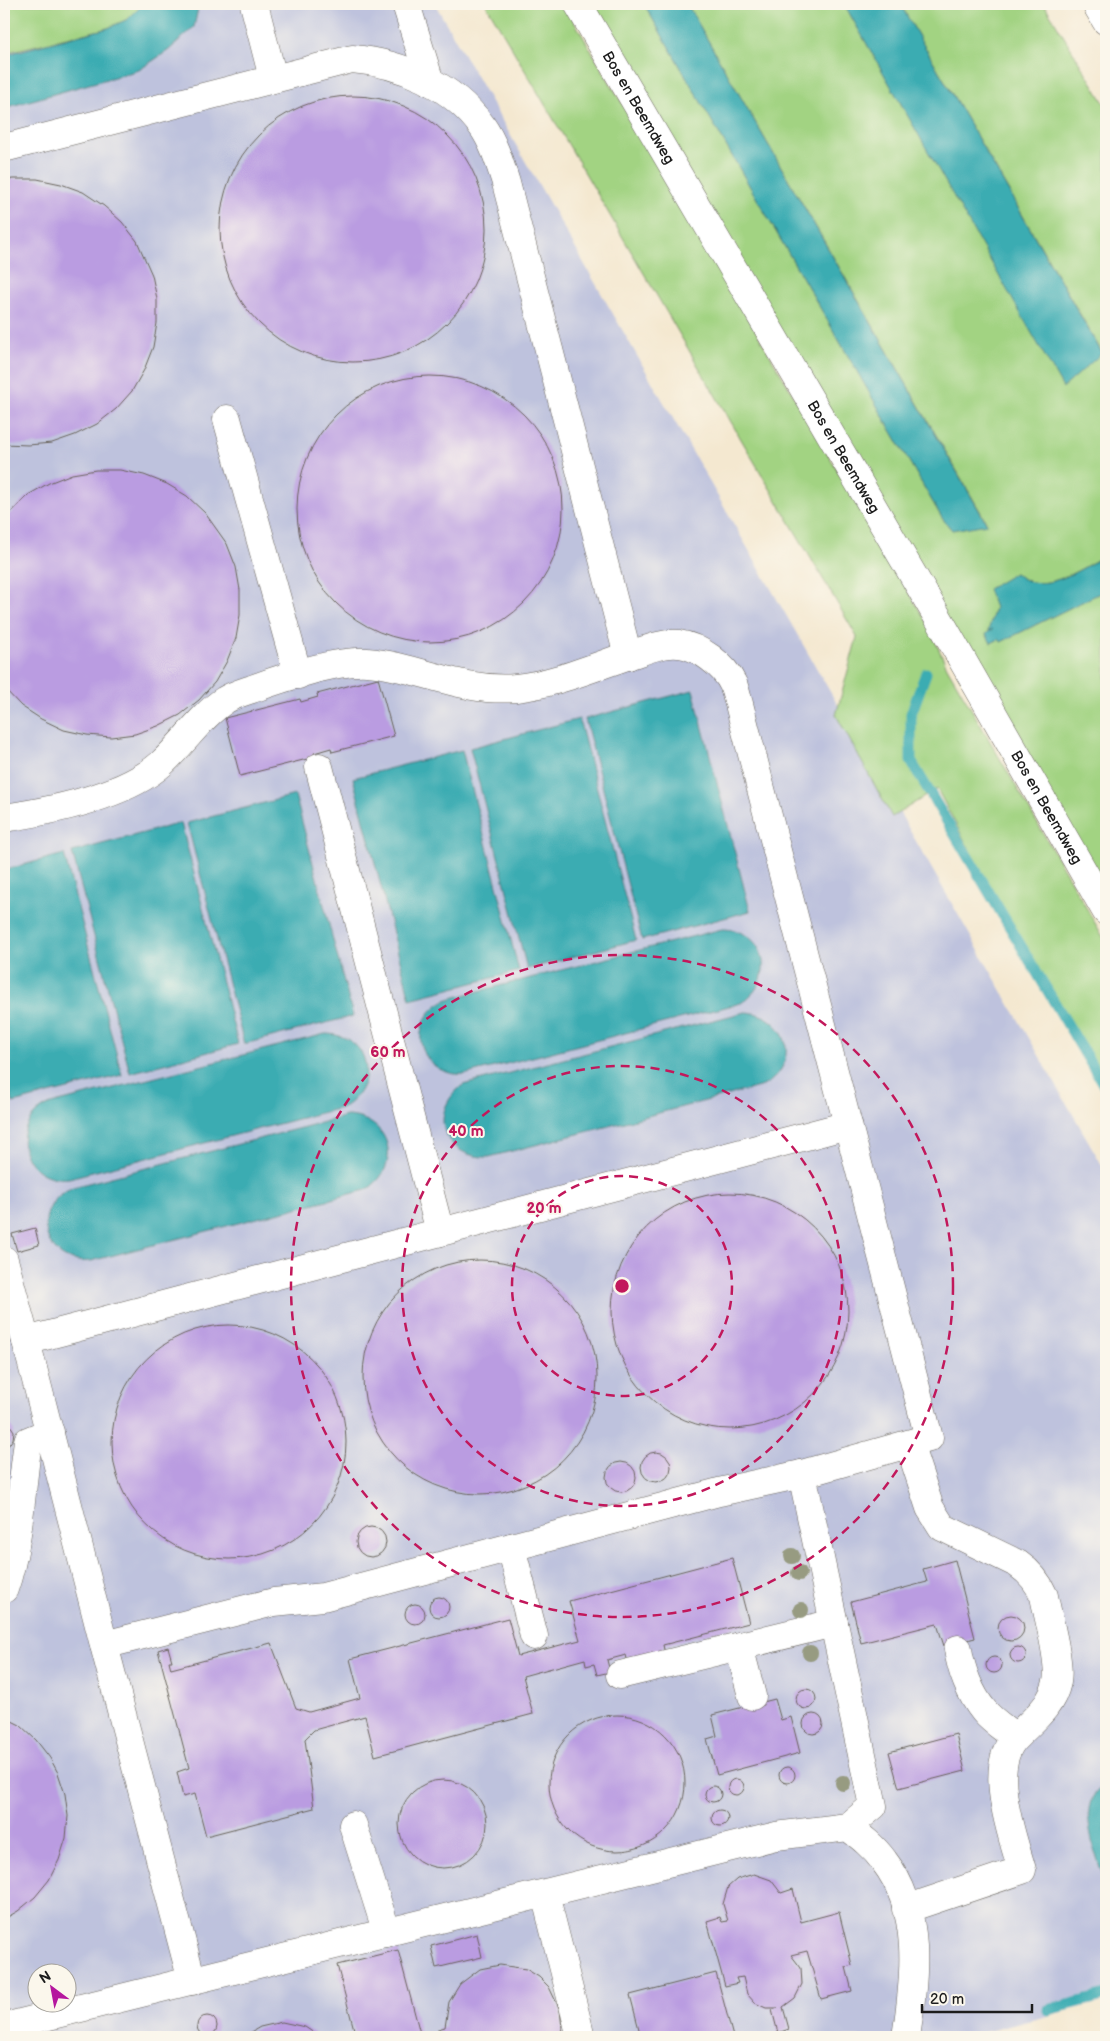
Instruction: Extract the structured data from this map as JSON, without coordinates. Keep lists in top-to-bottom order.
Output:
{
  "streets": {
    "main road": ["Bos en Beemdweg"]
  },
  "scale_bar": "20 m",
  "north": "top left",
  "rings": ["60 m", "40 m", "20 m"]
}
